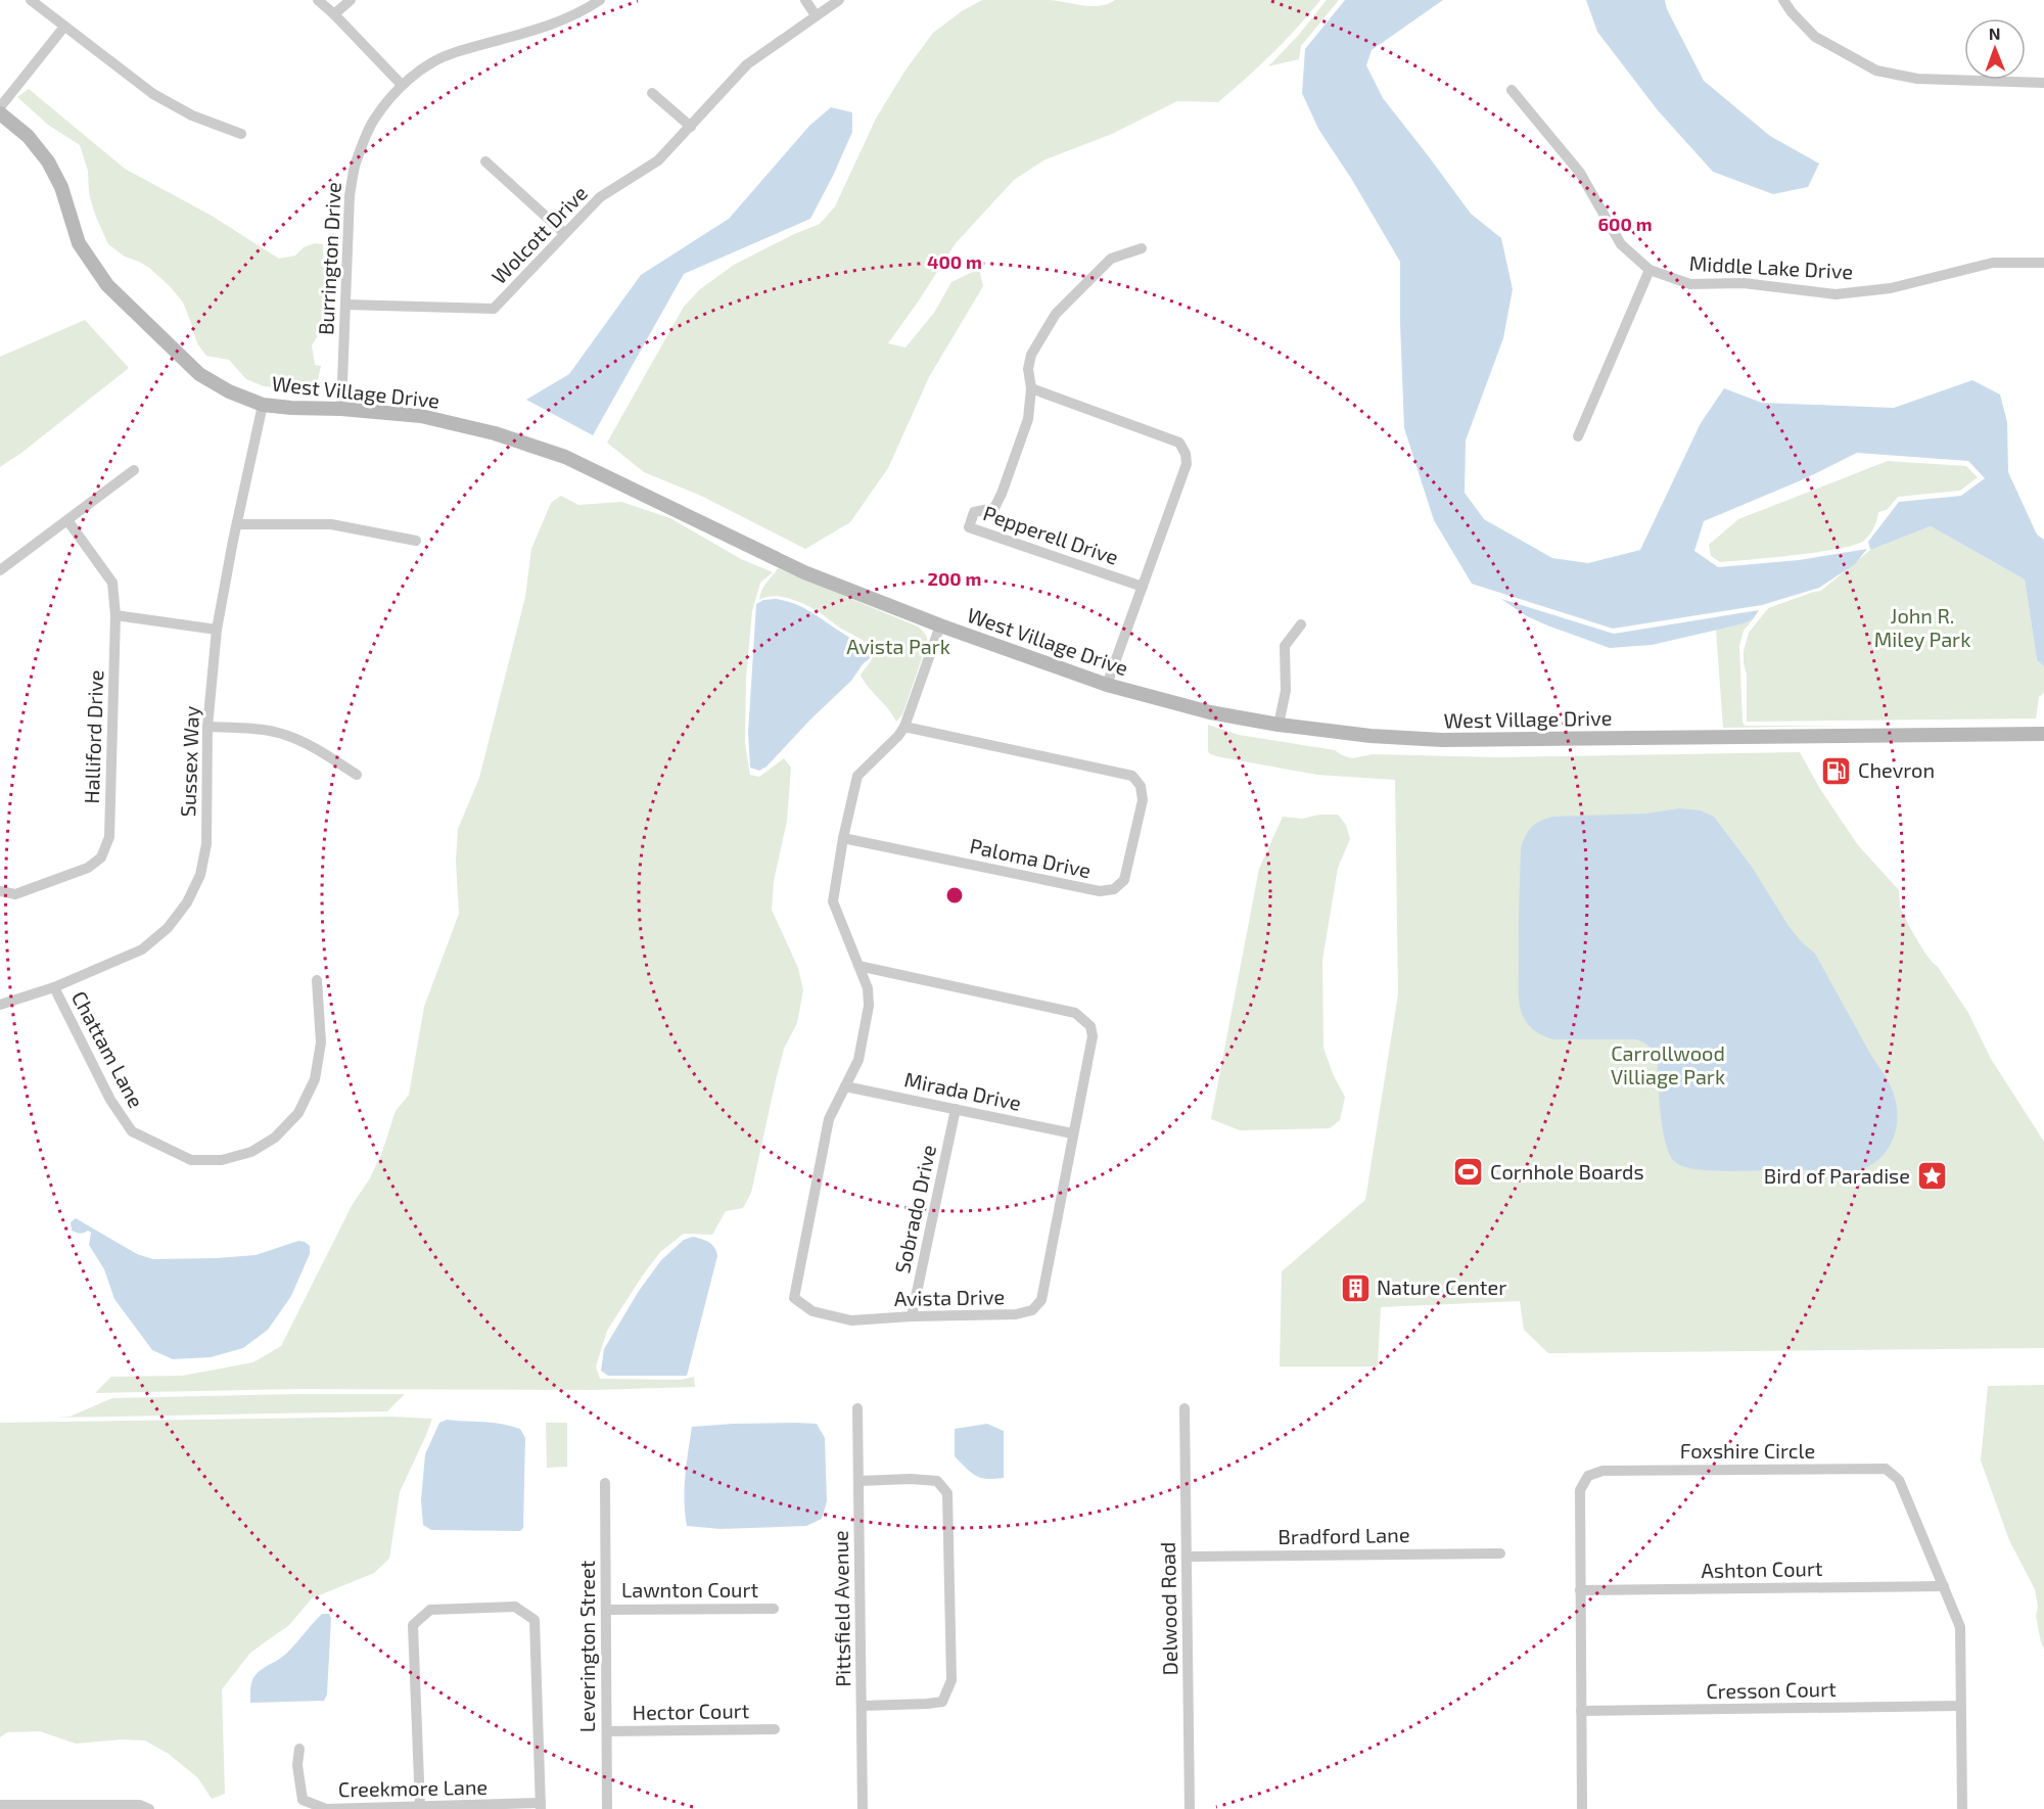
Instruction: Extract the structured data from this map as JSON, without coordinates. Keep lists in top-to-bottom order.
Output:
{
  "streets": {
    "street": [
      "Wolcott Drive",
      "Burrington Drive",
      "Middle Lake Drive",
      "West Village Drive",
      "Pepperell Drive",
      "Halliford Drive",
      "Sussex Way",
      "Paloma Drive",
      "Chattam Lane",
      "Mirada Drive",
      "Sobrado Drive",
      "Avista Drive",
      "Foxshire Circle",
      "Bradford Lane",
      "Ashton Court",
      "Lawnton Court",
      "Pittsfield Avenue",
      "Delwood Road",
      "Leverington Street",
      "Cresson Court",
      "Hector Court",
      "Creekmore Lane"
    ]
  },
  "crossings": [
    ["Wolcott Drive", "Burrington Drive"],
    ["Burrington Drive", "West Village Drive"],
    ["West Village Drive", "Sussex Way"],
    ["West Village Drive", "Avista Drive"],
    ["Sussex Way", "Chattam Lane"],
    ["Paloma Drive", "Avista Drive"],
    ["Mirada Drive", "Sobrado Drive"],
    ["Mirada Drive", "Avista Drive"],
    ["Sobrado Drive", "Avista Drive"],
    ["Foxshire Circle", "Ashton Court"],
    ["Foxshire Circle", "Cresson Court"],
    ["Bradford Lane", "Delwood Road"],
    ["Lawnton Court", "Leverington Street"],
    ["Leverington Street", "Hector Court"]
  ],
  "parks": ["John R. Miley Park", "Avista Park", "Carrollwood Villiage Park"],
  "places": {
    "fuel station": ["Chevron"],
    "sports": ["Cornhole Boards"],
    "place": ["Bird of Paradise"],
    "building": ["Nature Center"]
  },
  "north": "top",
  "rings": ["600 m", "400 m", "200 m"]
}
